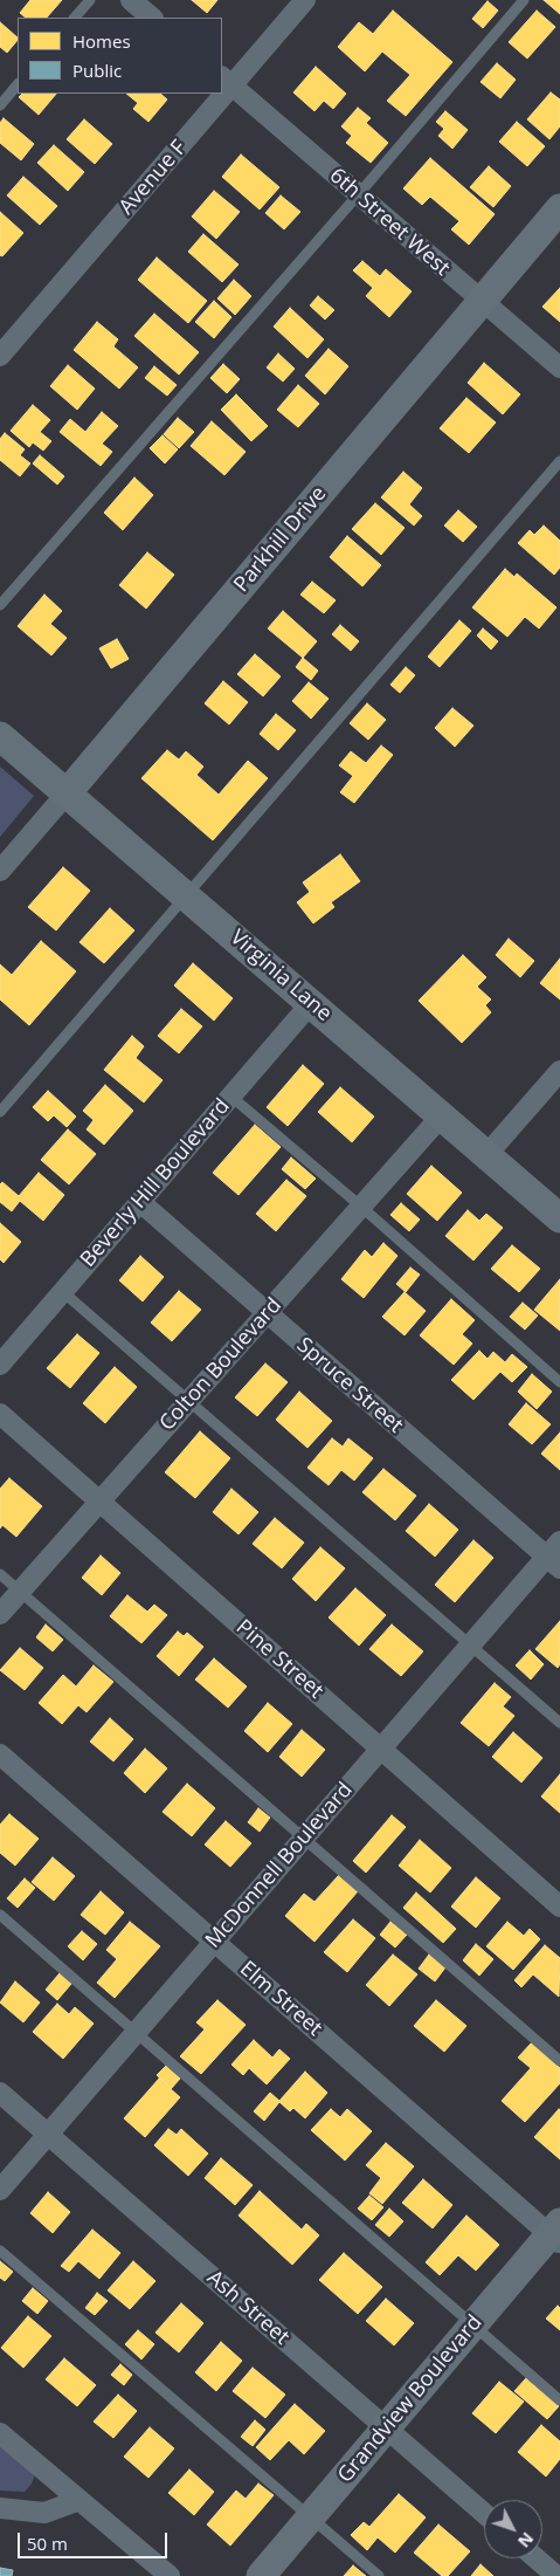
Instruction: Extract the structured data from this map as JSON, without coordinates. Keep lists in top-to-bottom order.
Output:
{
  "streets": {
    "street": [
      "Avenue F",
      "6th Street West",
      "Parkhill Drive",
      "Virginia Lane",
      "Beverly Hill Boulevard",
      "Colton Boulevard",
      "Spruce Street",
      "Pine Street",
      "McDonnell Boulevard",
      "Elm Street",
      "Ash Street",
      "Grandview Boulevard"
    ]
  },
  "crossings": [
    ["Avenue F", "6th Street West"],
    ["6th Street West", "Parkhill Drive"],
    ["Parkhill Drive", "Virginia Lane"],
    ["Virginia Lane", "Beverly Hill Boulevard"],
    ["Virginia Lane", "Colton Boulevard"],
    ["Beverly Hill Boulevard", "Spruce Street"],
    ["Colton Boulevard", "Spruce Street"],
    ["Colton Boulevard", "Pine Street"],
    ["Spruce Street", "McDonnell Boulevard"],
    ["Pine Street", "McDonnell Boulevard"],
    ["McDonnell Boulevard", "Elm Street"],
    ["McDonnell Boulevard", "Ash Street"],
    ["Elm Street", "Grandview Boulevard"],
    ["Ash Street", "Grandview Boulevard"]
  ],
  "legend": ["Homes", "Public"],
  "scale_bar": "50 m",
  "north": "bottom right"
}
